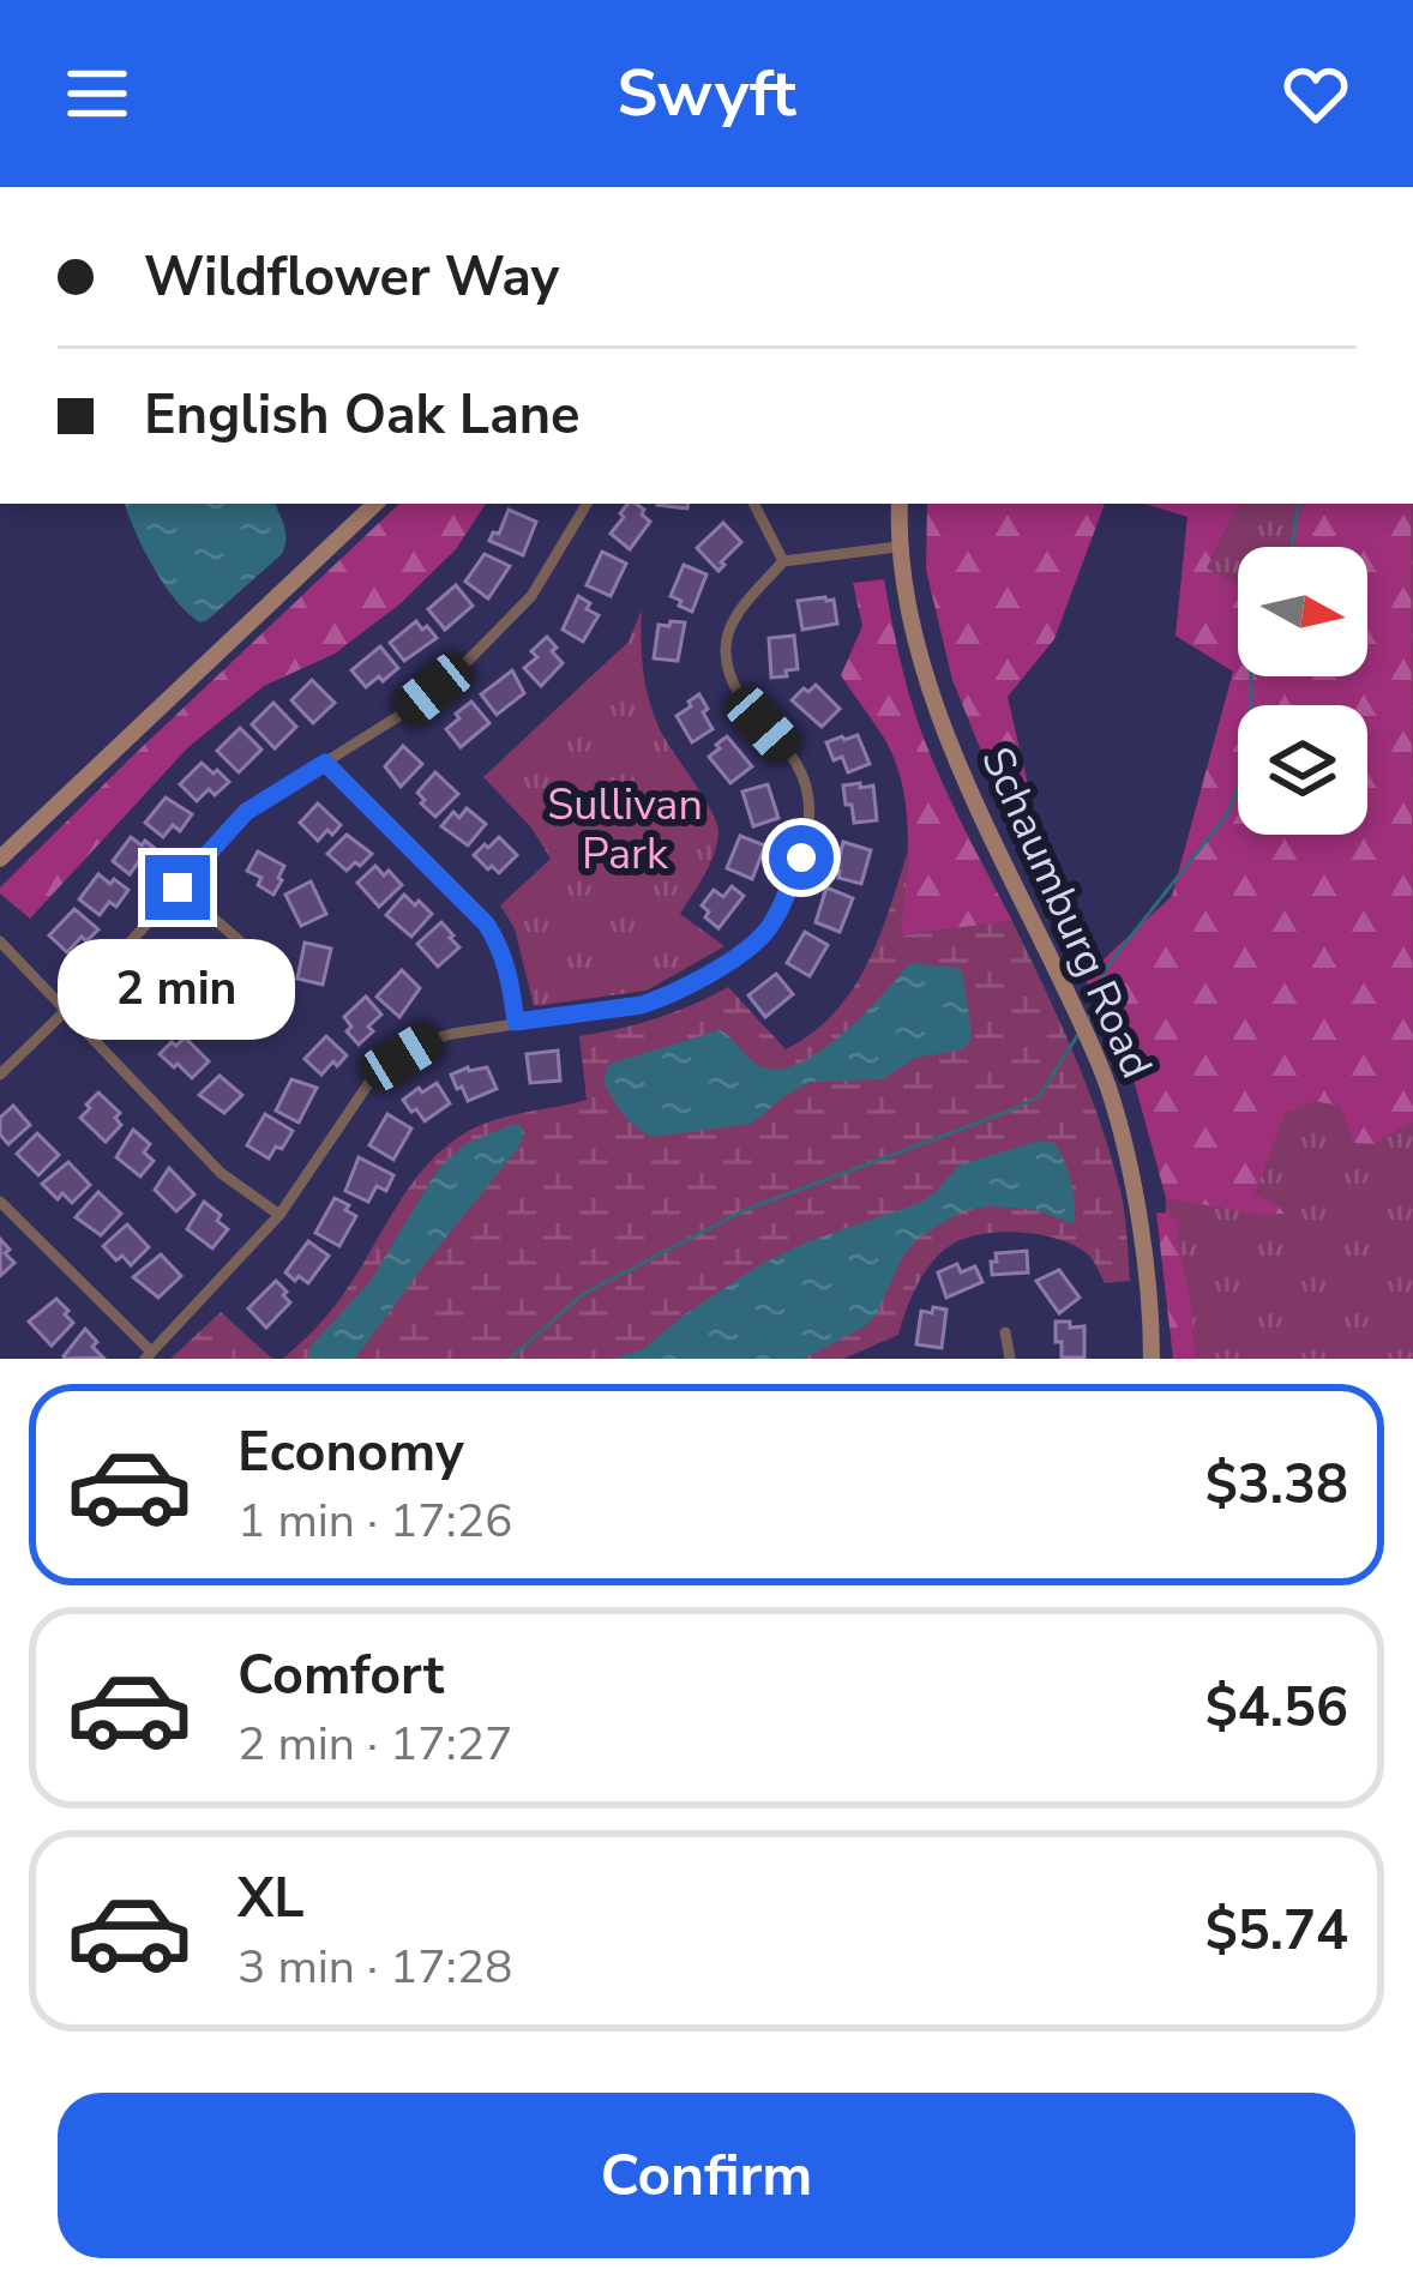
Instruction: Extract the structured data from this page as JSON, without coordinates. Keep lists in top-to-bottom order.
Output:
{
  "streets": {
    "main road": ["Schaumburg Road"]
  },
  "parks": ["Sullivan Park"],
  "north": "right",
  "page": {
    "header": "Swyft",
    "banner": ["Wildflower Way", "English Oak Lane"],
    "bubble": "2 min",
    "list": [
      {
        "name": "Economy",
        "note": "1 min · 17:26",
        "value": "$3.38"
      },
      {
        "name": "Comfort",
        "note": "2 min · 17:27",
        "value": "$4.56"
      },
      {
        "name": "XL",
        "note": "3 min · 17:28",
        "value": "$5.74"
      }
    ],
    "buttons": "Confirm"
  }
}
